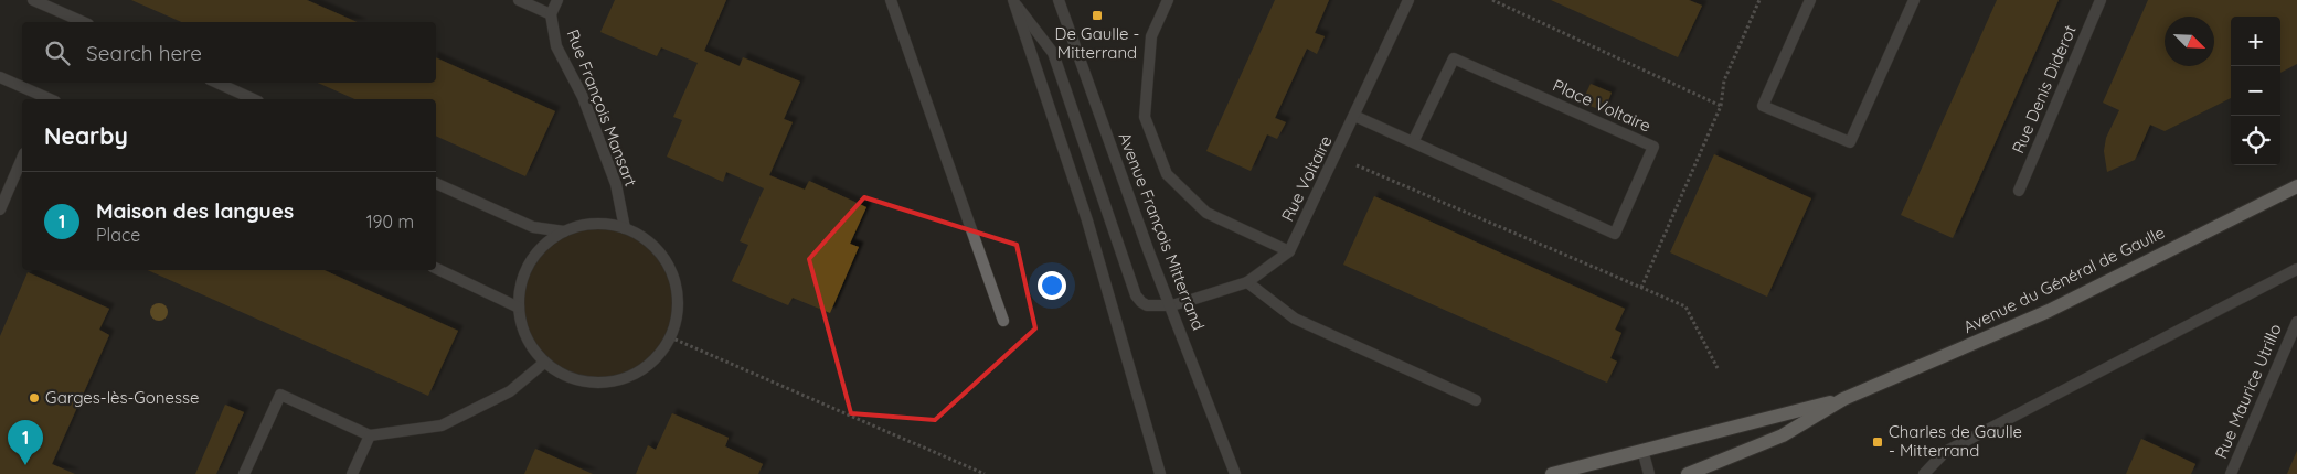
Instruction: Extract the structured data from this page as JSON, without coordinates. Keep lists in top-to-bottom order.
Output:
{
  "streets": {
    "main road": ["Avenue du Général de Gaulle"],
    "street": [
      "Rue Denis Diderot",
      "Place Voltaire",
      "Rue François Mansart",
      "Rue Voltaire",
      "Avenue François Mitterrand",
      "Rue Maurice Utrillo"
    ]
  },
  "crossings": [
    ["Place Voltaire", "Rue Voltaire"],
    ["Rue Voltaire", "Avenue François Mitterrand"]
  ],
  "places": {
    "transit": ["De Gaulle - Mitterrand", "Charles de Gaulle - Mitterrand"],
    "other": ["Garges-lès-Gonesse"]
  },
  "north": "bottom right",
  "page": {
    "map_buttons": ["+", "−"],
    "search": "Search here",
    "heading": "Nearby",
    "list": [
      {
        "mark": "1",
        "name": "Maison des langues",
        "note": "Place",
        "value": "190 m"
      }
    ],
    "pins": "1"
  }
}
